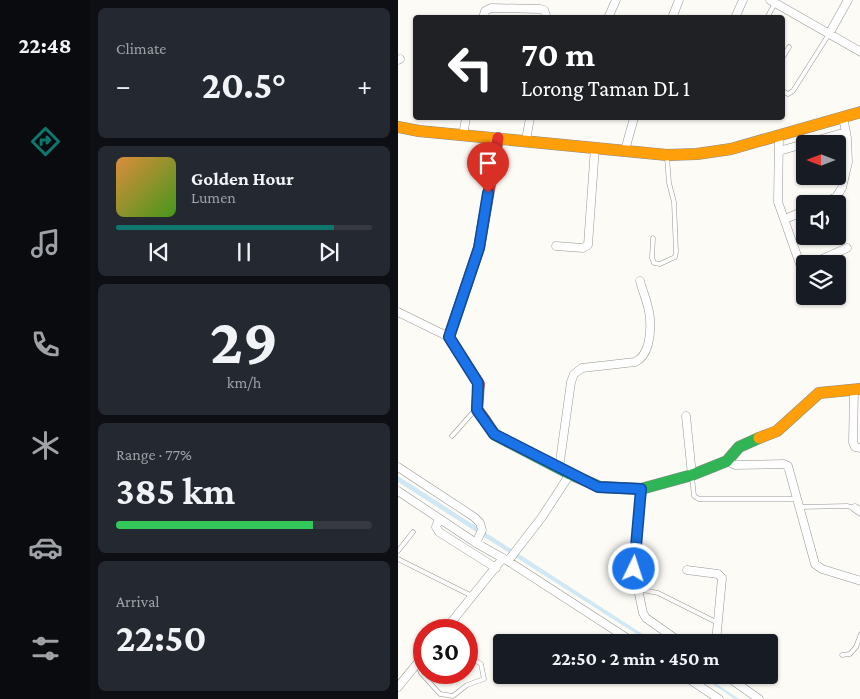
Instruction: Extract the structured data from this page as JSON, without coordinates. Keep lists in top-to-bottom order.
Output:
{
  "north": "left",
  "page": {
    "tabs": "22:48",
    "tile": [
      "Climate",
      ["29", "km/h"],
      ["Range · 77%", "385 km"],
      ["Arrival", "22:50"]
    ],
    "turn": ["70 m", "Lorong Taman DL 1"],
    "heat": ["−", "20.5°", "+"],
    "song": ["Golden Hour", "Lumen"],
    "limit": "30",
    "trip": "22:50 · 2 min · 450 m"
  }
}
